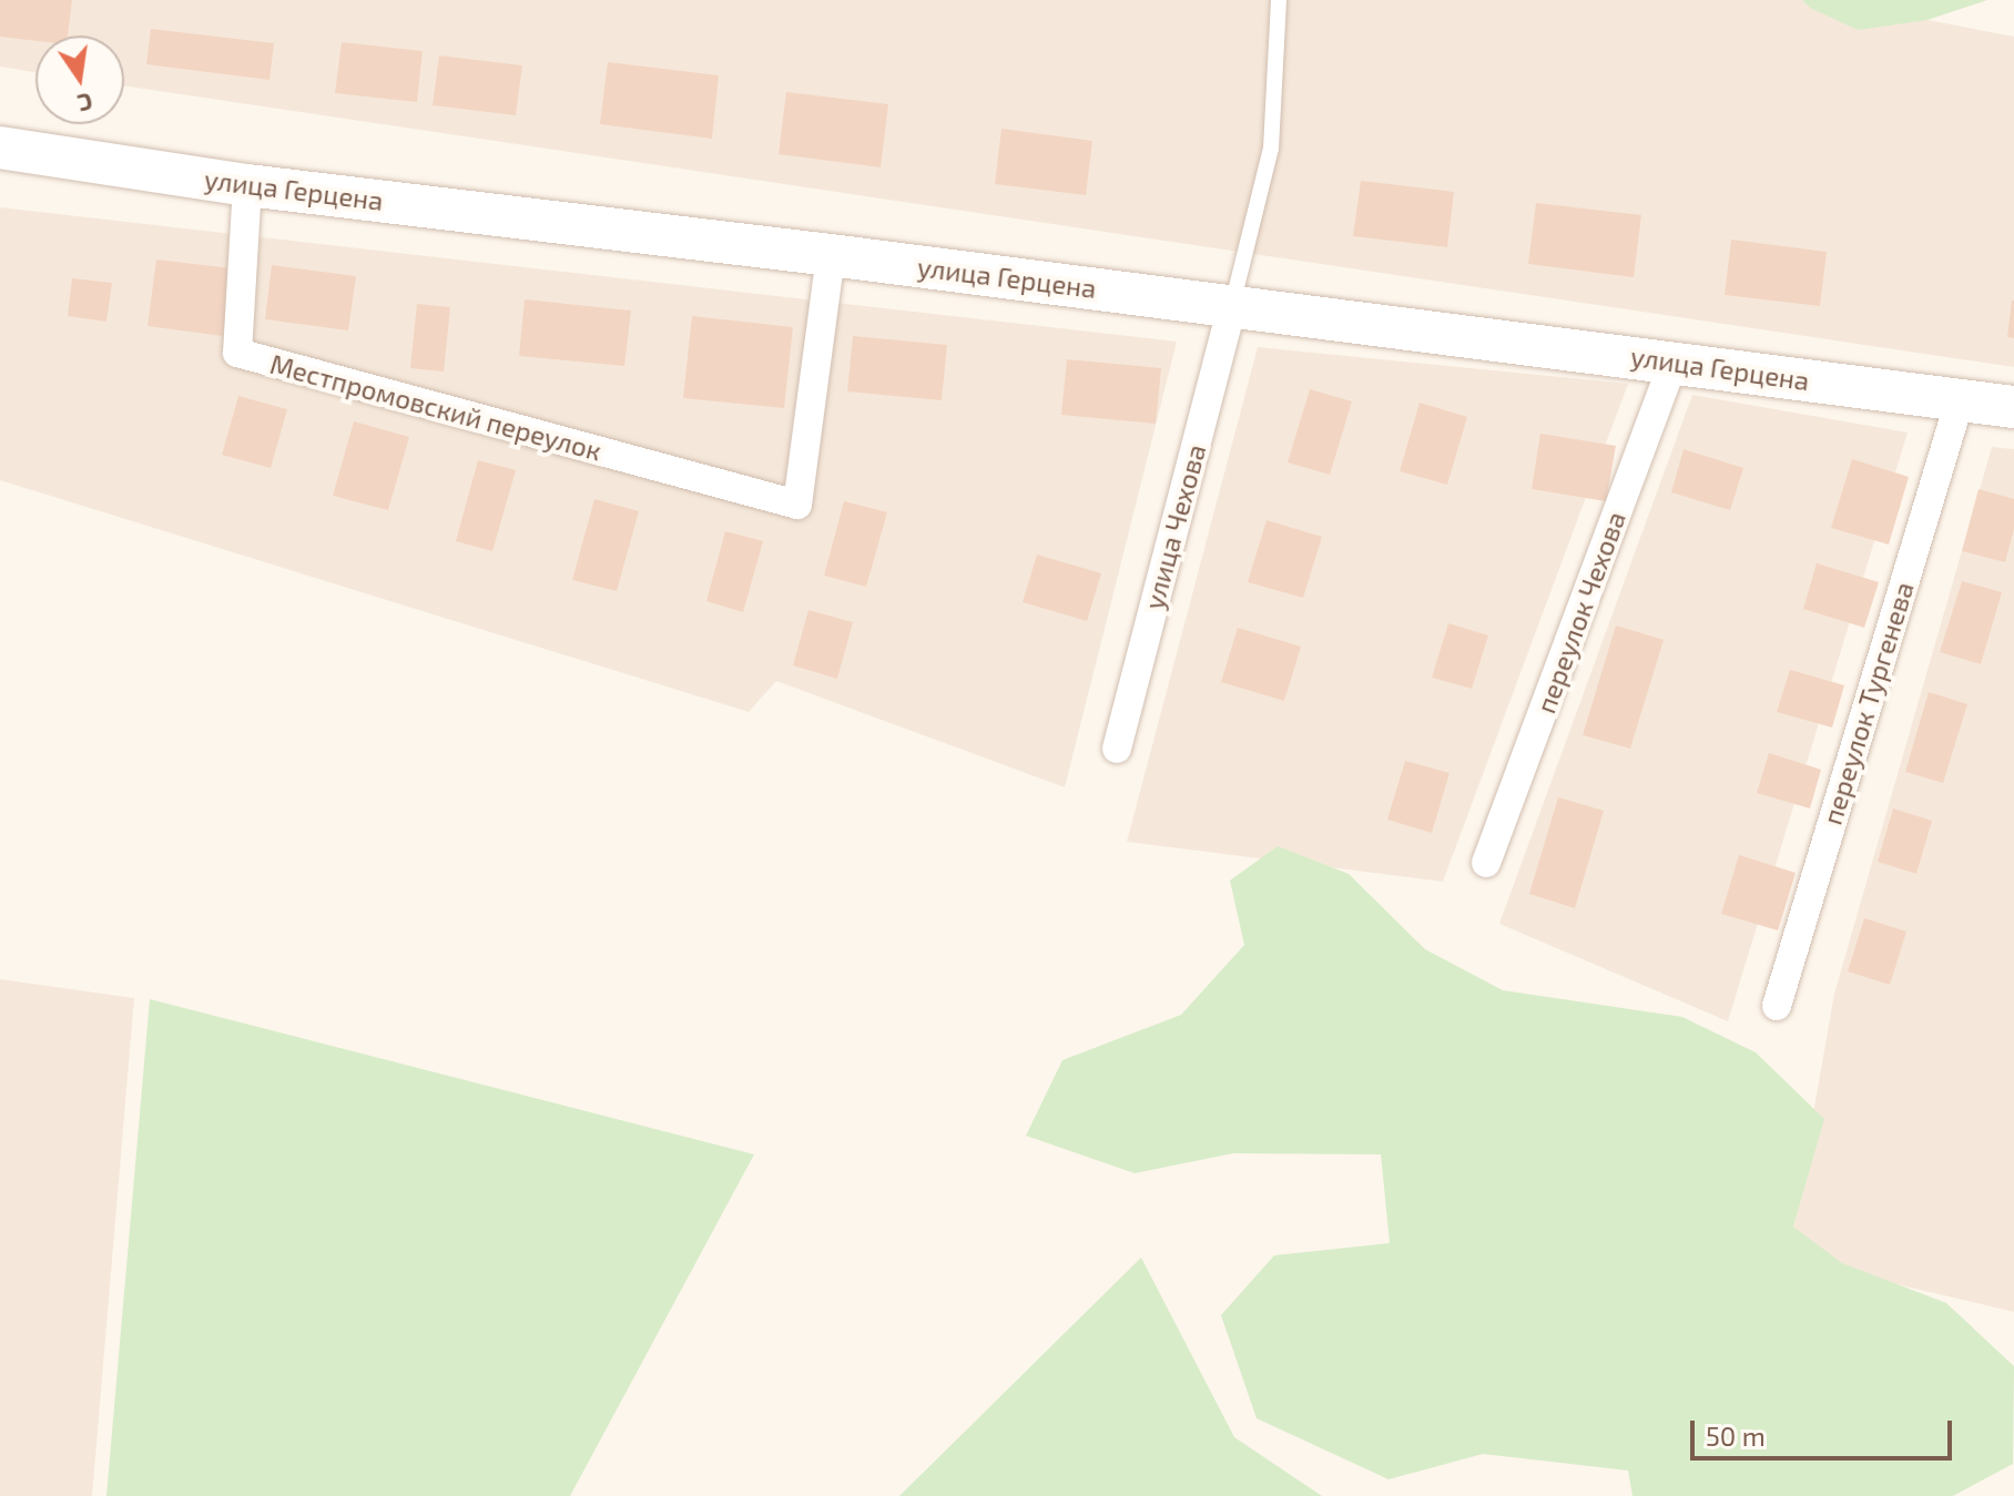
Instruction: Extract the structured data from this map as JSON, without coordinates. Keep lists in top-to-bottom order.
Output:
{
  "streets": {
    "street": [
      "улица Герцена",
      "Местпромовский переулок",
      "улица Чехова",
      "переулок Чехова",
      "переулок Тургенева"
    ]
  },
  "crossings": [
    ["улица Герцена", "Местпромовский переулок"],
    ["улица Герцена", "улица Чехова"],
    ["улица Герцена", "переулок Чехова"],
    ["улица Герцена", "переулок Тургенева"]
  ],
  "scale_bar": "50 m",
  "north": "bottom"
}
